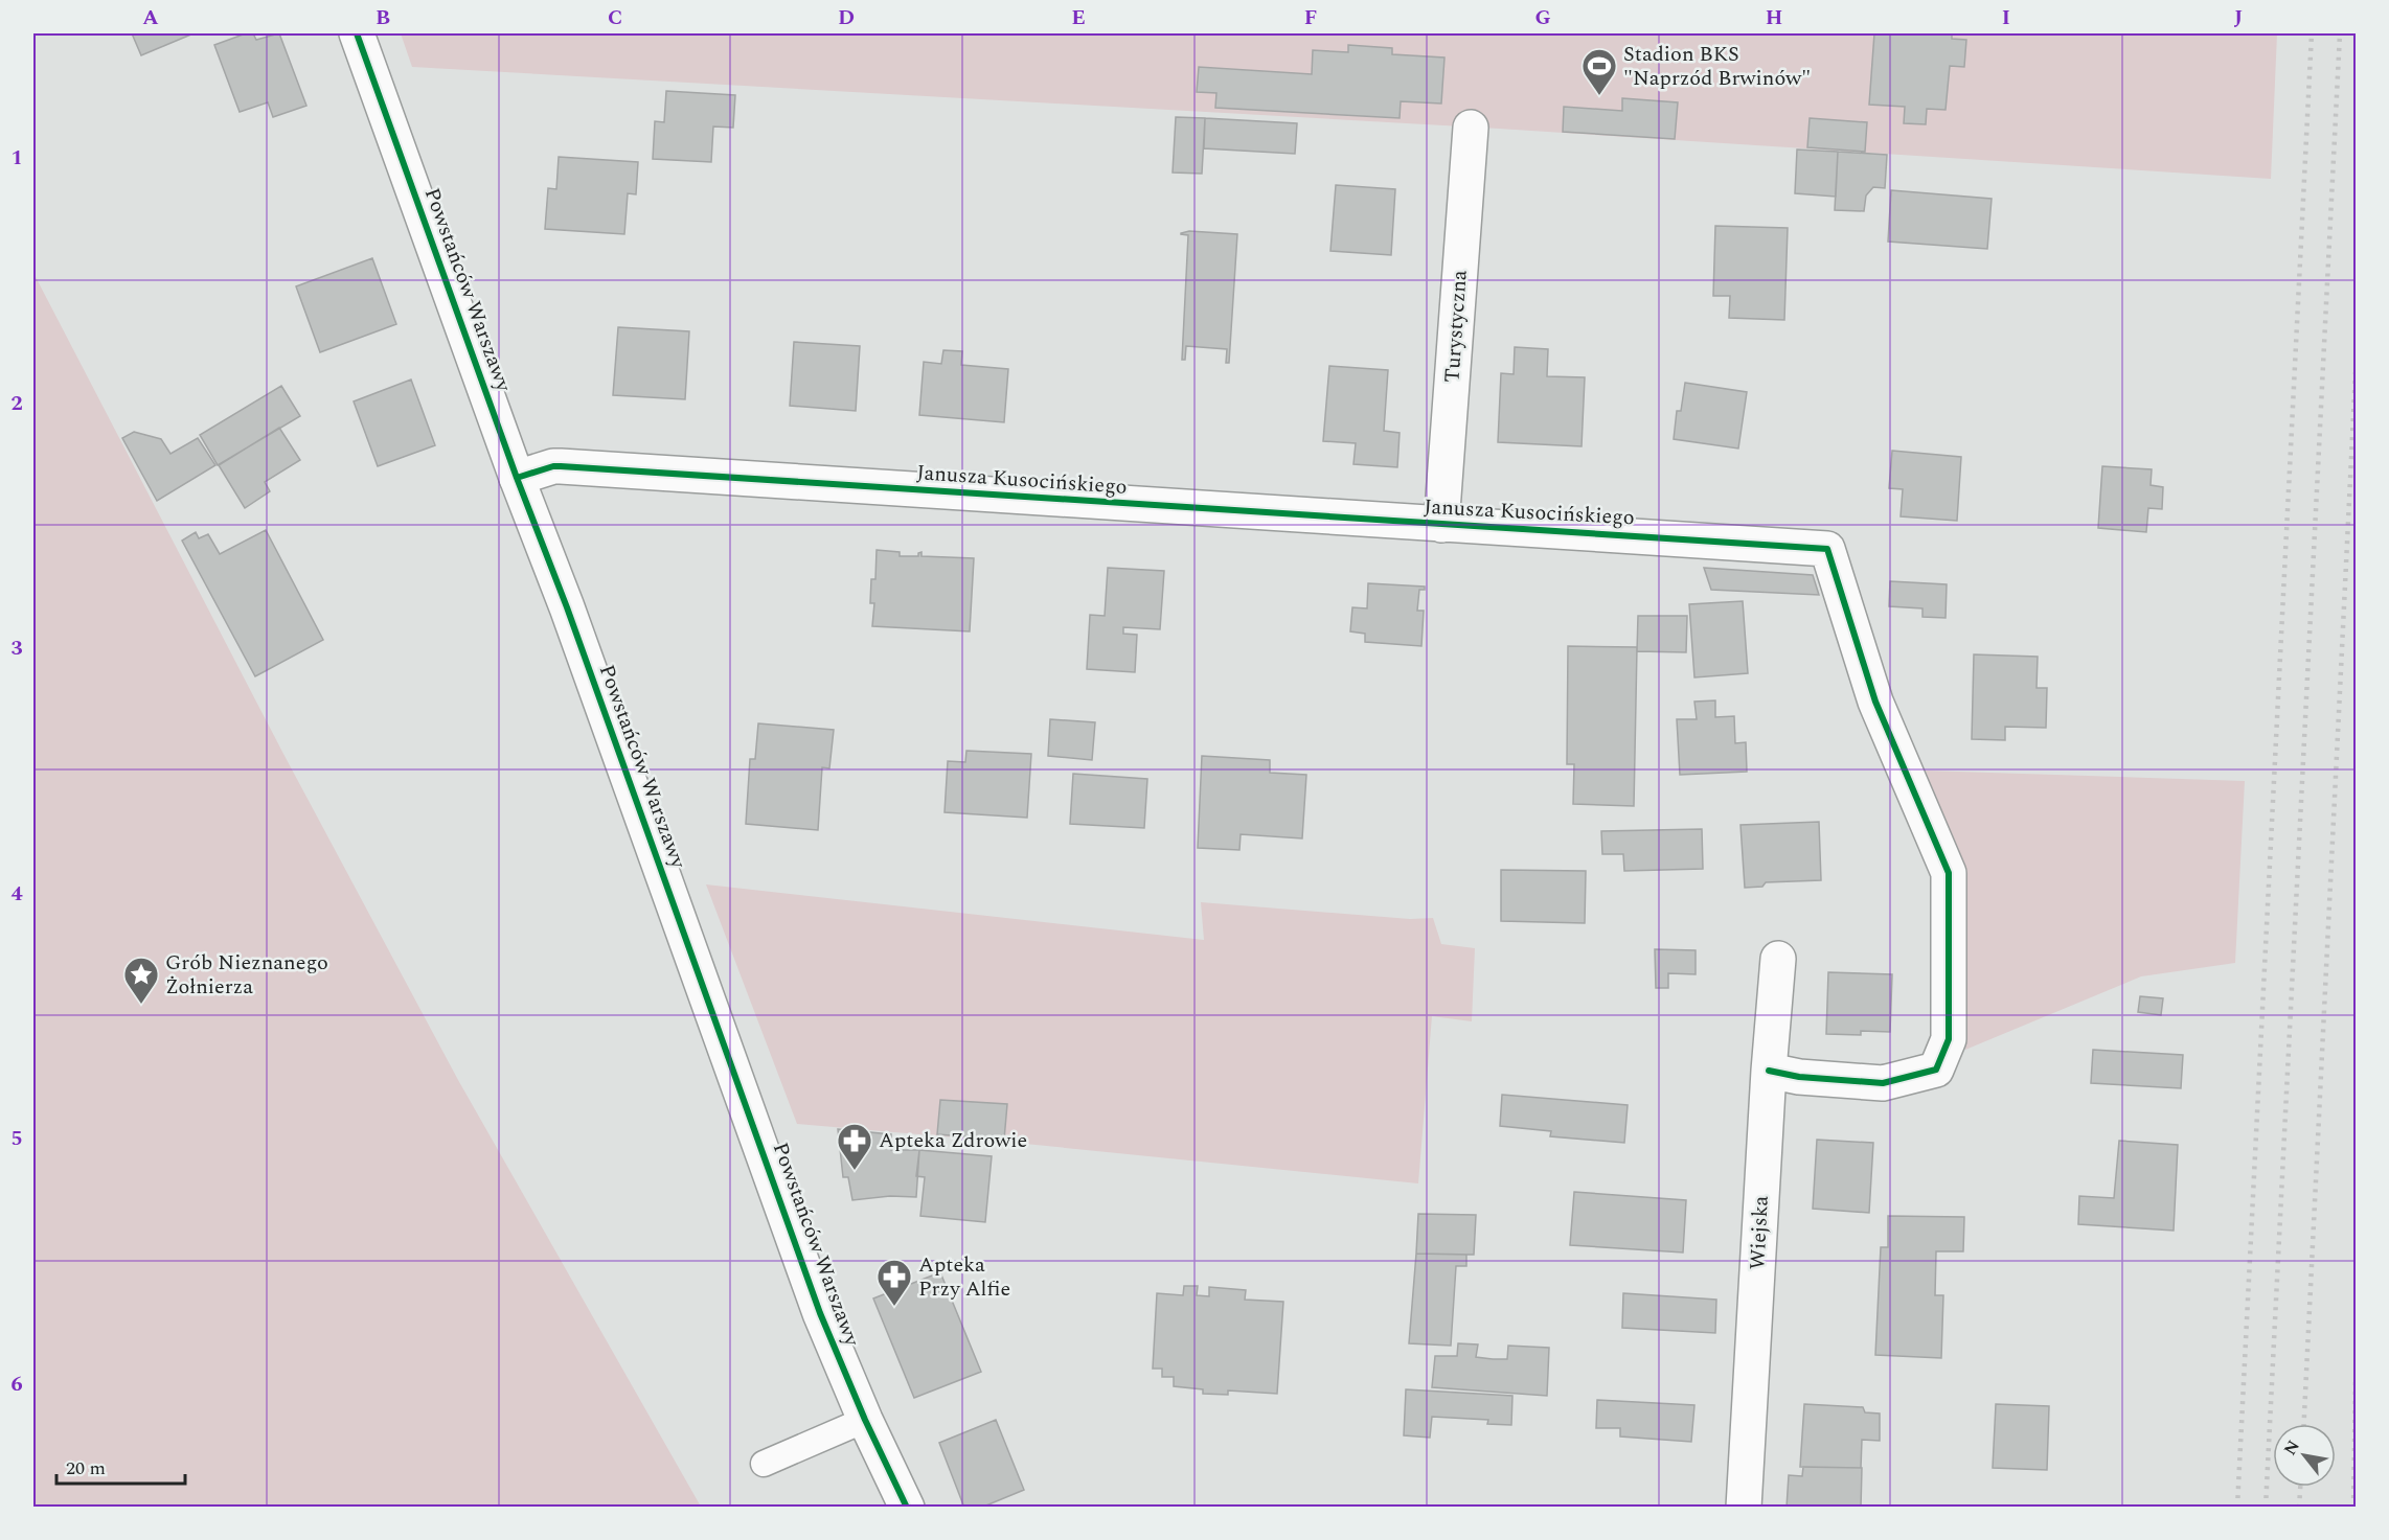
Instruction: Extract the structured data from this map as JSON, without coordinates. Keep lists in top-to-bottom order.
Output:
{
  "streets": {
    "street": [
      "Powstańców Warszawy",
      "Turystyczna",
      "Janusza Kusocińskiego",
      "Wiejska"
    ]
  },
  "crossings": [
    ["Powstańców Warszawy", "Janusza Kusocińskiego"],
    ["Turystyczna", "Janusza Kusocińskiego"],
    ["Janusza Kusocińskiego", "Wiejska"]
  ],
  "places": {
    "sports": ["Stadion BKS \"Naprzód Brwinów\""],
    "place": ["Grób Nieznanego Żołnierza"],
    "pharmacy": ["Apteka Zdrowie", "Apteka Przy Alfie"]
  },
  "scale_bar": "20 m",
  "north": "top left",
  "grid": {
    "columns": [
      "A",
      "B",
      "C",
      "D",
      "E",
      "F",
      "G",
      "H",
      "I",
      "J"
    ],
    "rows": [
      "1",
      "2",
      "3",
      "4",
      "5",
      "6"
    ]
  }
}
